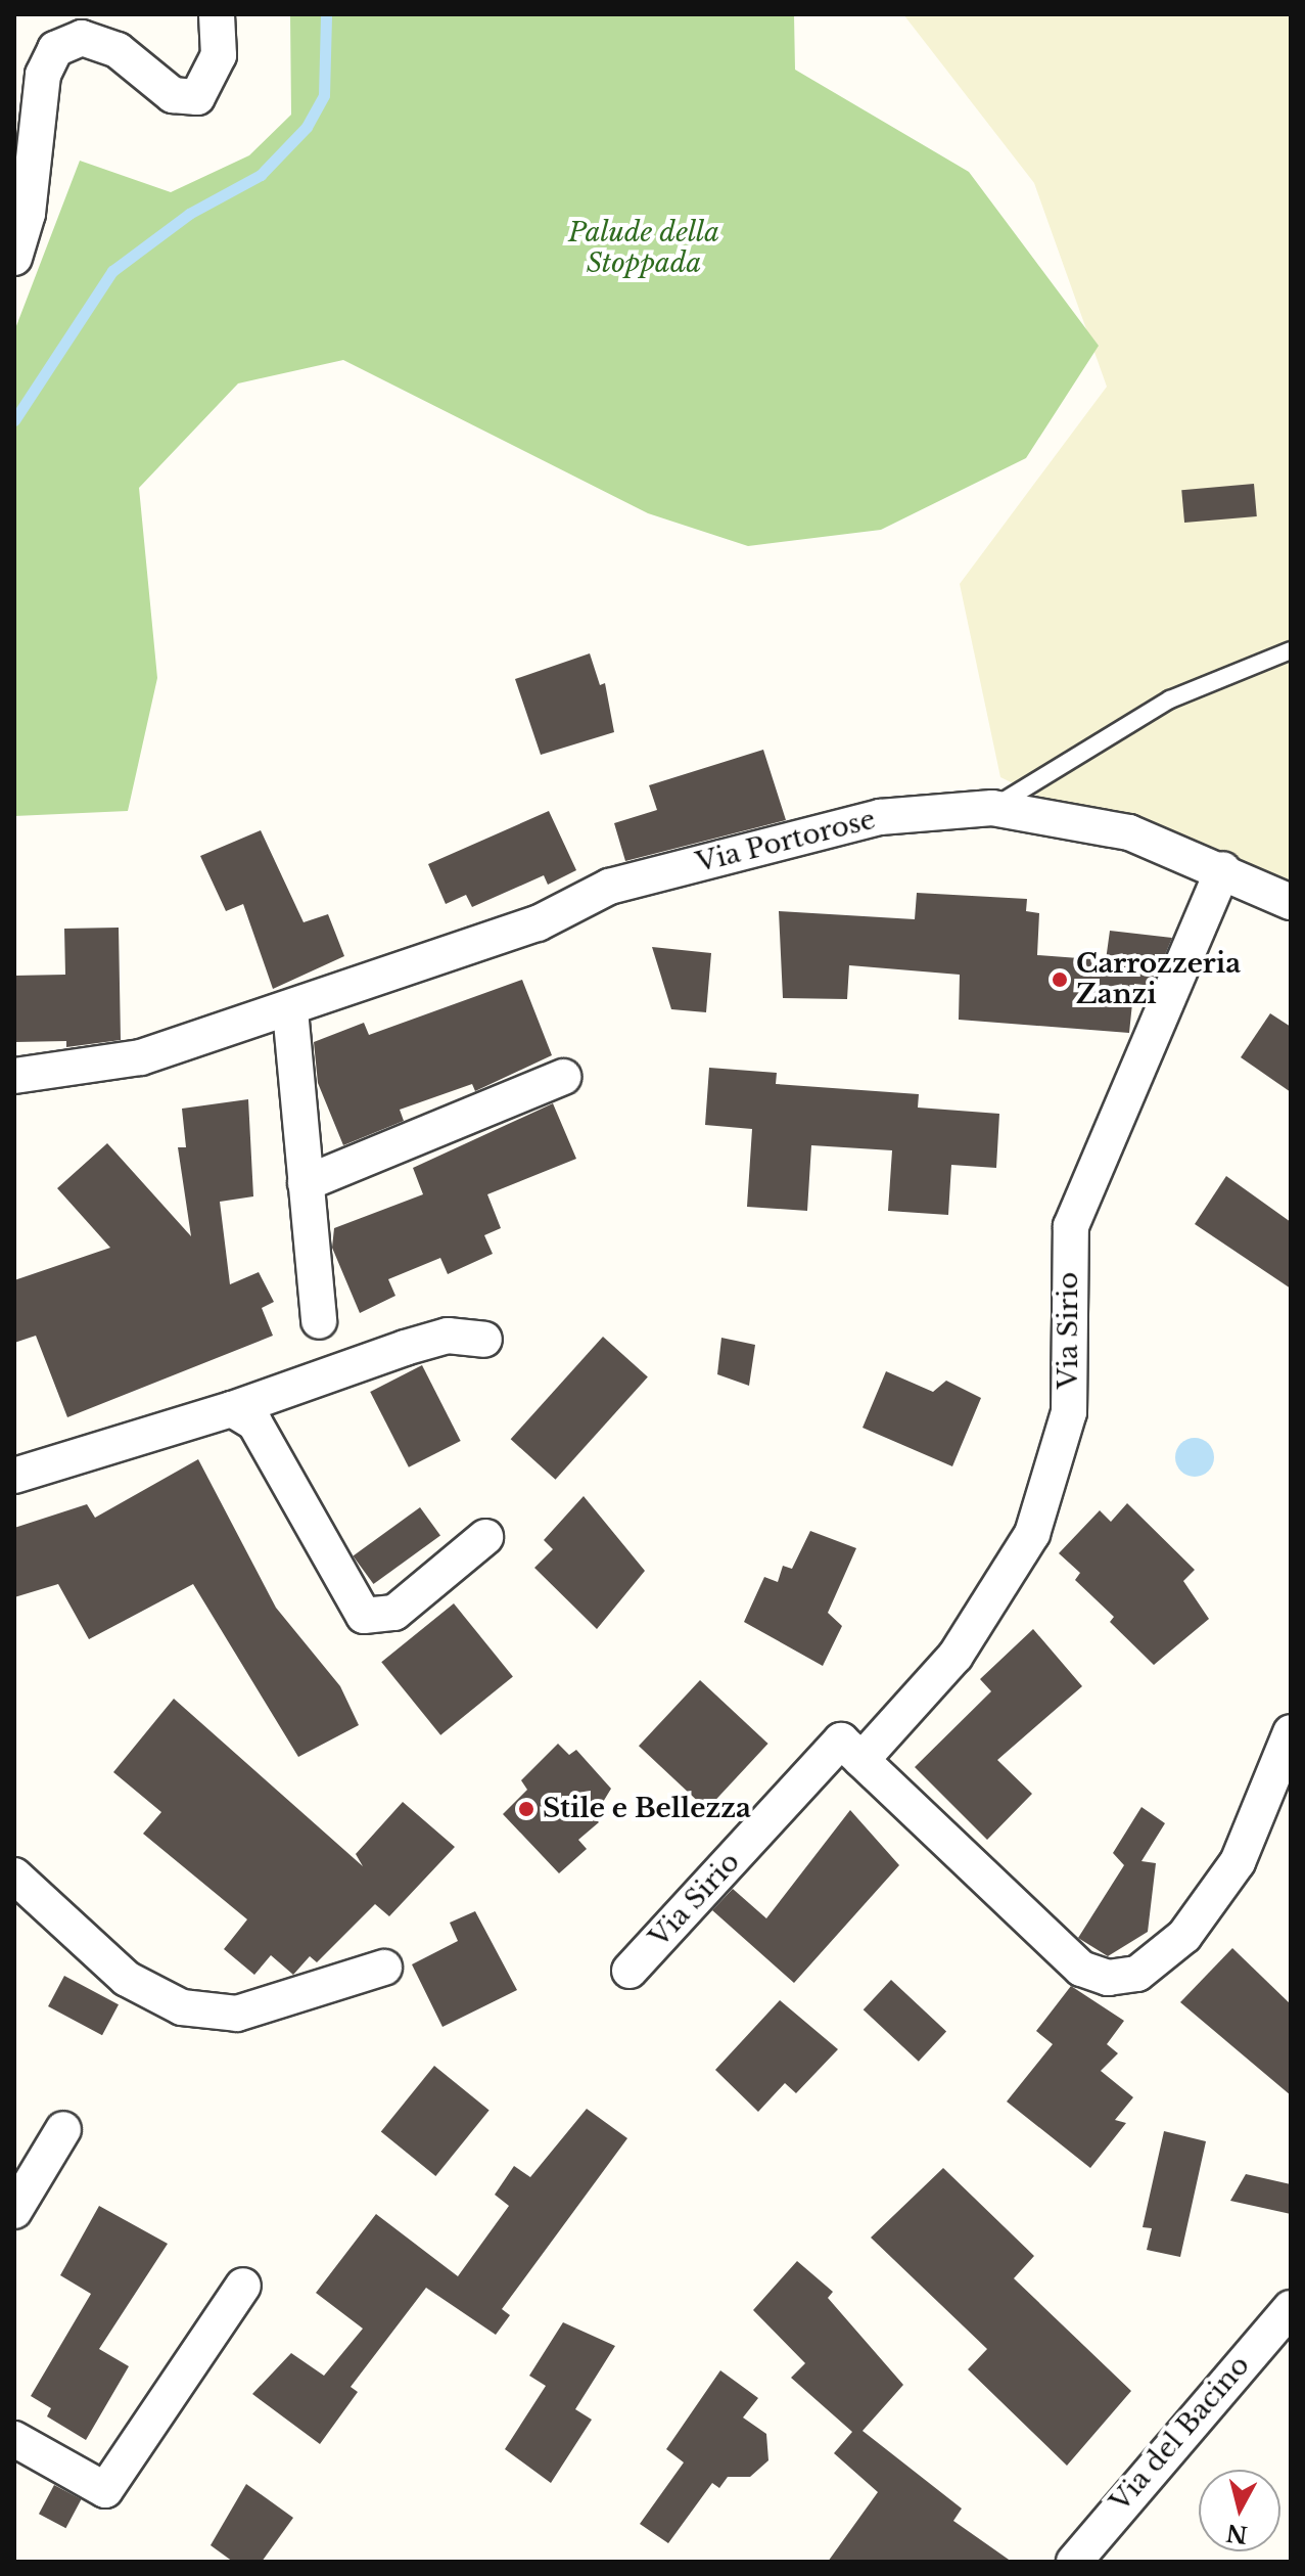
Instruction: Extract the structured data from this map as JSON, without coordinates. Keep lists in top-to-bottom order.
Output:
{
  "streets": {
    "street": ["Via Portorose", "Via Sirio", "Via del Bacino"]
  },
  "crossings": [
    ["Via Portorose", "Via Sirio"]
  ],
  "parks": ["Palude della Stoppada"],
  "places": ["Carrozzeria Zanzi", "Stile e Bellezza"],
  "north": "bottom"
}
